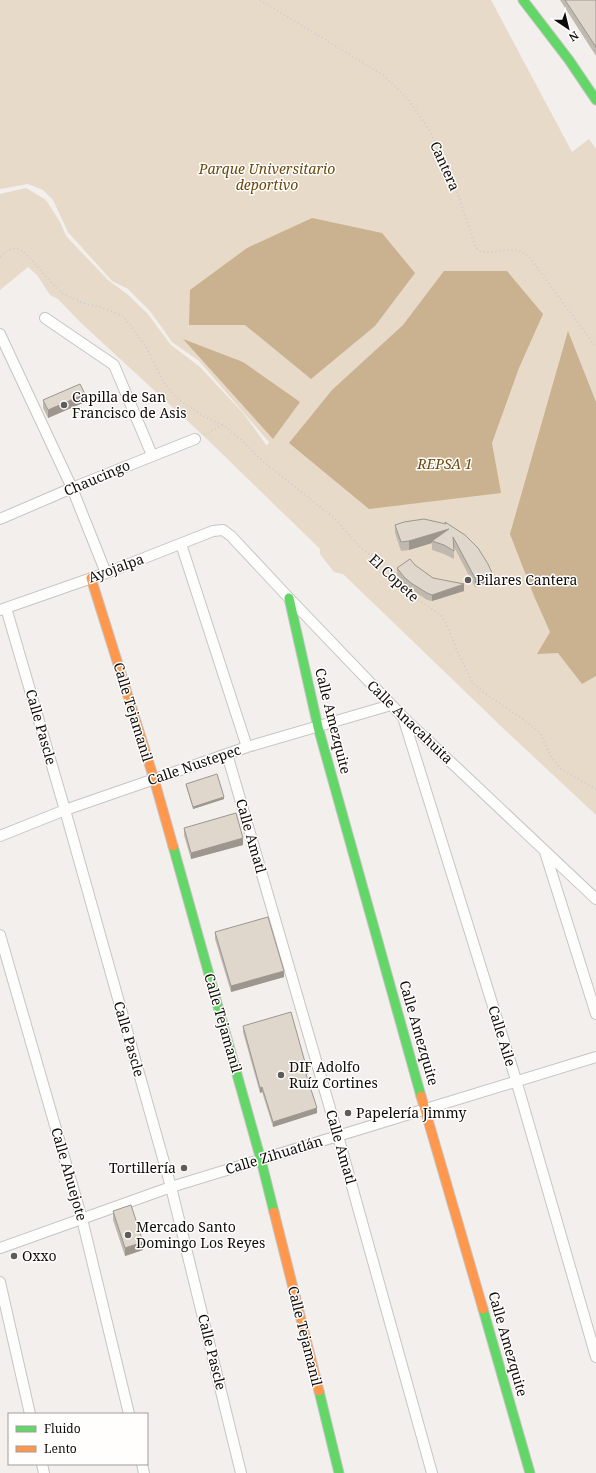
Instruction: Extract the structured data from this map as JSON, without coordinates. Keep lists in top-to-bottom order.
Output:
{
  "streets": {
    "street": [
      "Chaucingo",
      "Ayojalpa",
      "Calle Tejamanil",
      "Calle Amezquite",
      "Calle Anacahuita",
      "Calle Pascle",
      "Calle Nustepec",
      "Calle Amatl",
      "Calle Aile",
      "Calle Zihuatlán",
      "Calle Ahuejote"
    ],
    "path": ["Cantera", "El Copete"]
  },
  "crossings": [
    ["Ayojalpa", "Calle Tejamanil"],
    ["Ayojalpa", "Calle Anacahuita"],
    ["Ayojalpa", "Calle Pascle"],
    ["Calle Tejamanil", "Calle Nustepec"],
    ["Calle Tejamanil", "Calle Zihuatlán"],
    ["Calle Amezquite", "Calle Anacahuita"],
    ["Calle Amezquite", "Calle Nustepec"],
    ["Calle Amezquite", "Calle Zihuatlán"],
    ["Calle Anacahuita", "Calle Nustepec"],
    ["Calle Anacahuita", "Calle Aile"],
    ["Calle Pascle", "Calle Nustepec"],
    ["Calle Pascle", "Calle Zihuatlán"],
    ["Calle Nustepec", "Calle Amatl"],
    ["Calle Amatl", "Calle Zihuatlán"],
    ["Calle Aile", "Calle Zihuatlán"],
    ["Calle Zihuatlán", "Calle Ahuejote"]
  ],
  "parks": ["Parque Universitario deportivo", "REPSA 1"],
  "places": [
    "Capilla de San Francisco de Asis",
    "Pilares Cantera",
    "DIF Adolfo Ruíz Cortines",
    "Papelería Jimmy",
    "Tortillería",
    "Mercado Santo Domingo Los Reyes",
    "Oxxo"
  ],
  "legend": ["Fluido", "Lento"],
  "north": "bottom right"
}
